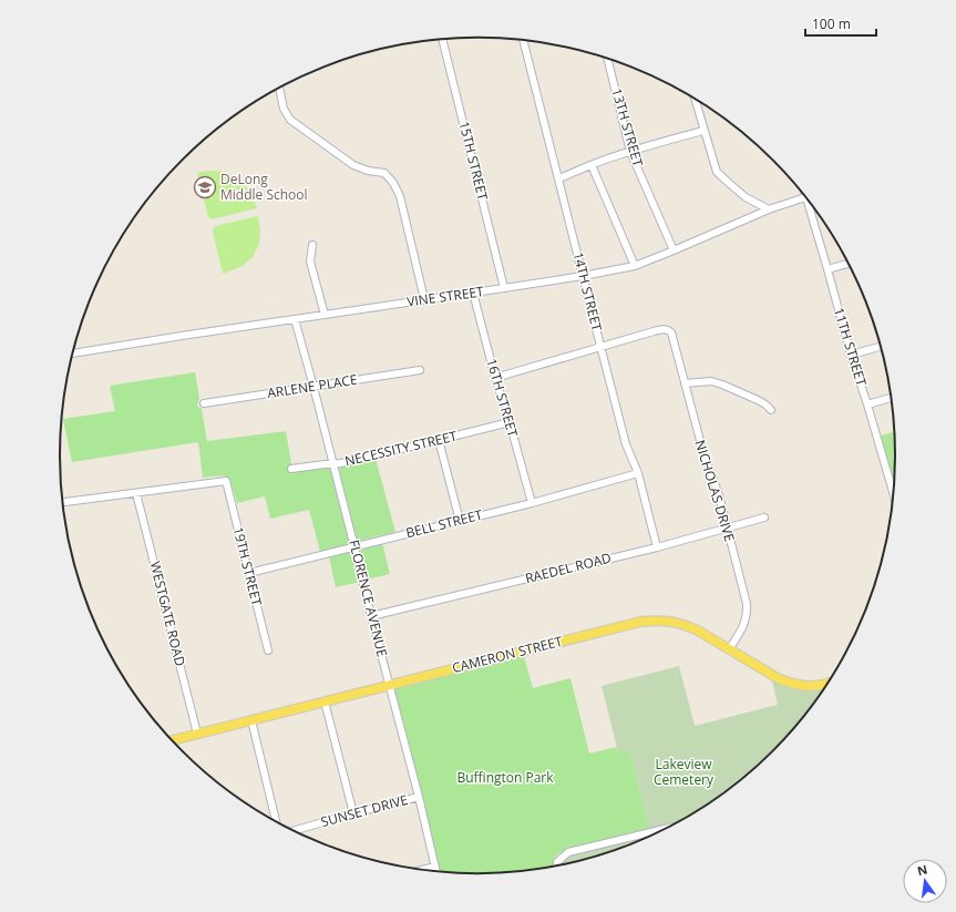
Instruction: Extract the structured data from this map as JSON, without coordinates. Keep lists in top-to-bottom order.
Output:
{
  "streets": {
    "main road": ["CAMERON STREET"],
    "street": [
      "13TH STREET",
      "15TH STREET",
      "14TH STREET",
      "VINE STREET",
      "11TH STREET",
      "ARLENE PLACE",
      "16TH STREET",
      "NECESSITY STREET",
      "NICHOLAS DRIVE",
      "BELL STREET",
      "19TH STREET",
      "RAEDEL ROAD",
      "FLORENCE AVENUE",
      "WESTGATE ROAD",
      "SUNSET DRIVE"
    ]
  },
  "crossings": [
    ["13TH STREET", "VINE STREET"],
    ["15TH STREET", "VINE STREET"],
    ["14TH STREET", "VINE STREET"],
    ["14TH STREET", "NICHOLAS DRIVE"],
    ["14TH STREET", "BELL STREET"],
    ["14TH STREET", "RAEDEL ROAD"],
    ["VINE STREET", "16TH STREET"],
    ["VINE STREET", "FLORENCE AVENUE"],
    ["ARLENE PLACE", "FLORENCE AVENUE"],
    ["16TH STREET", "NECESSITY STREET"],
    ["16TH STREET", "BELL STREET"],
    ["NECESSITY STREET", "FLORENCE AVENUE"],
    ["NICHOLAS DRIVE", "RAEDEL ROAD"],
    ["NICHOLAS DRIVE", "CAMERON STREET"],
    ["BELL STREET", "19TH STREET"],
    ["BELL STREET", "FLORENCE AVENUE"],
    ["19TH STREET", "WESTGATE ROAD"],
    ["RAEDEL ROAD", "FLORENCE AVENUE"],
    ["FLORENCE AVENUE", "CAMERON STREET"],
    ["FLORENCE AVENUE", "SUNSET DRIVE"],
    ["WESTGATE ROAD", "CAMERON STREET"]
  ],
  "parks": ["Lakeview Cemetery", "Buffington Park"],
  "places": {
    "school or university": ["DeLong Middle School"]
  },
  "scale_bar": "100 m",
  "north": "top"
}
